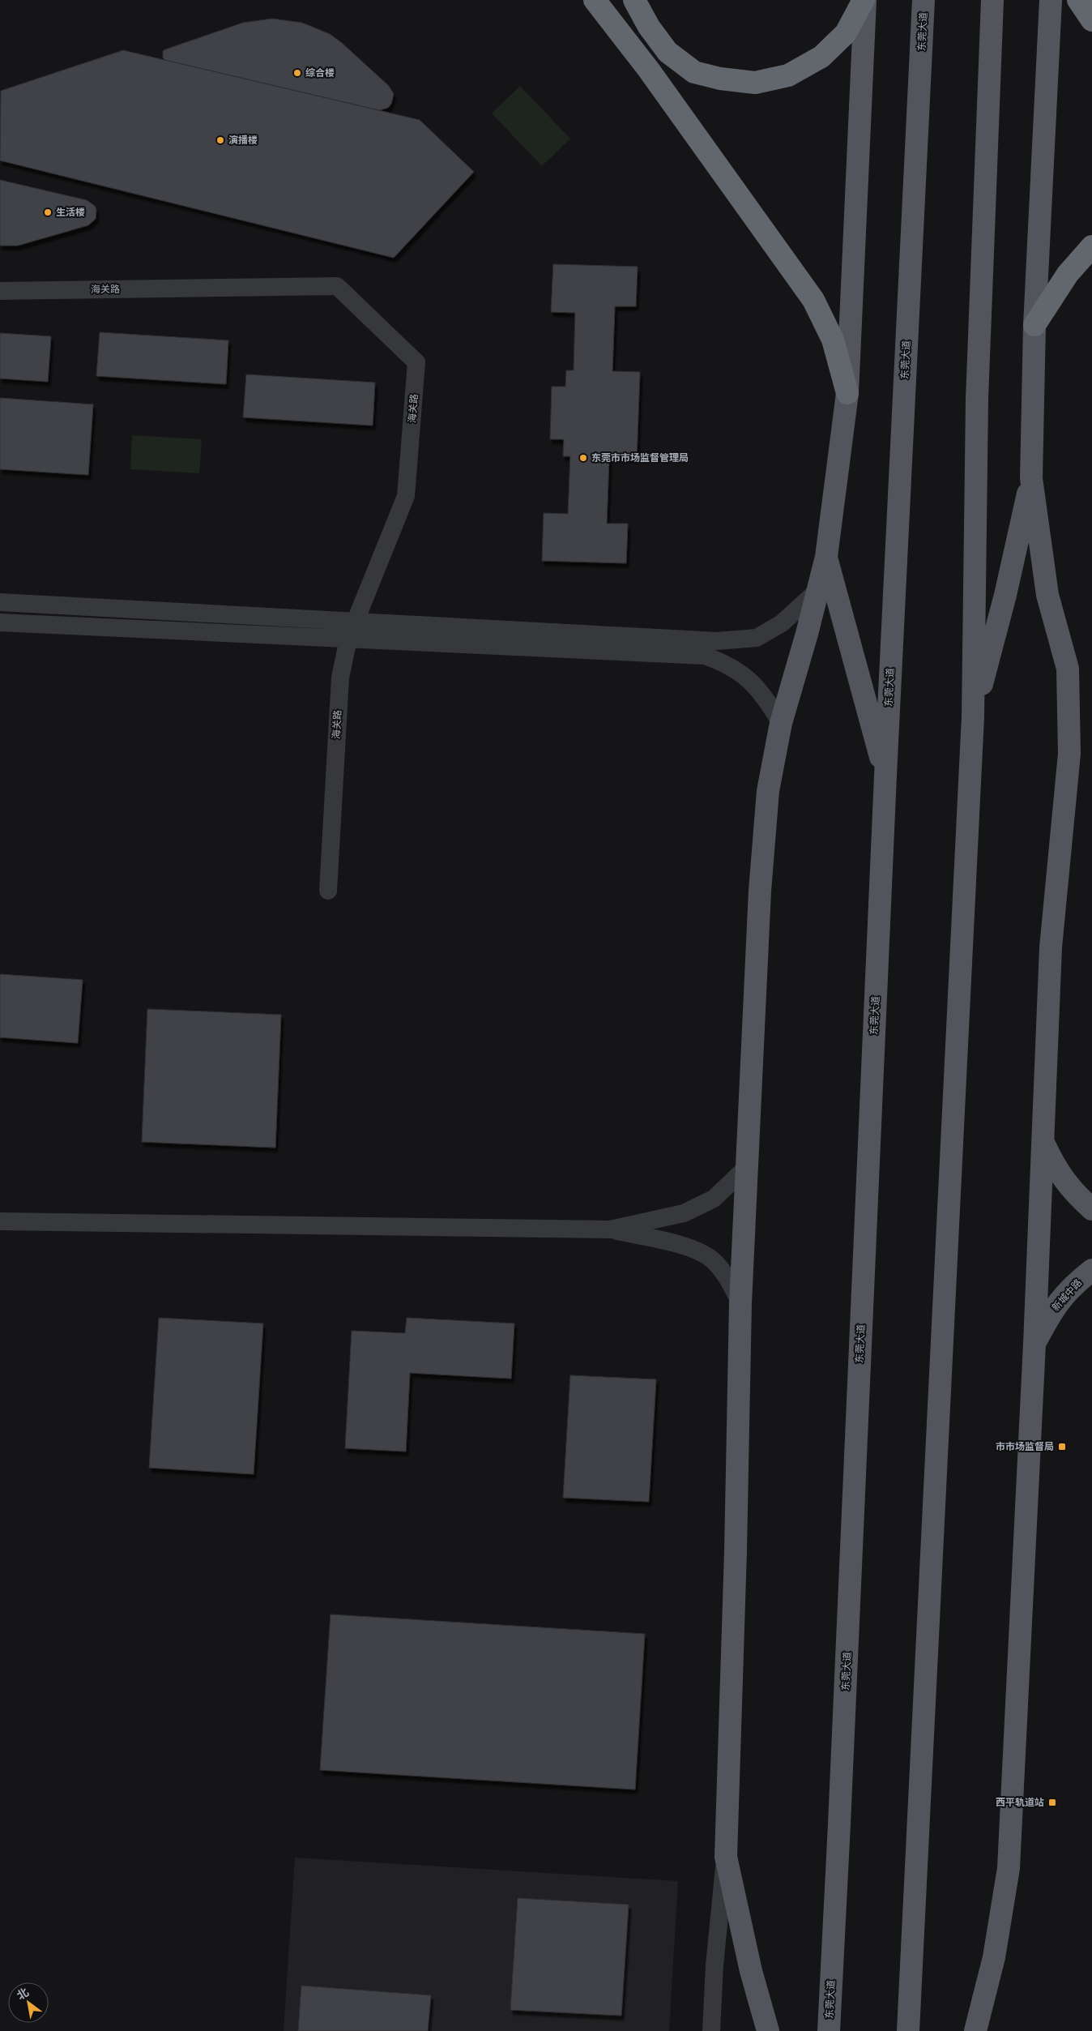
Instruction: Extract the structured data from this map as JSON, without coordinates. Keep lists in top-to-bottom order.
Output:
{
  "streets": {
    "main road": ["东莞大道", "新城中路"],
    "street": ["海关路"]
  },
  "places": {
    "other": [
      "综合楼",
      "演播楼",
      "生活楼",
      "东莞市市场监督管理局"
    ],
    "transit": ["市市场监督局", "西平轨道站"]
  },
  "north": "top left"
}
